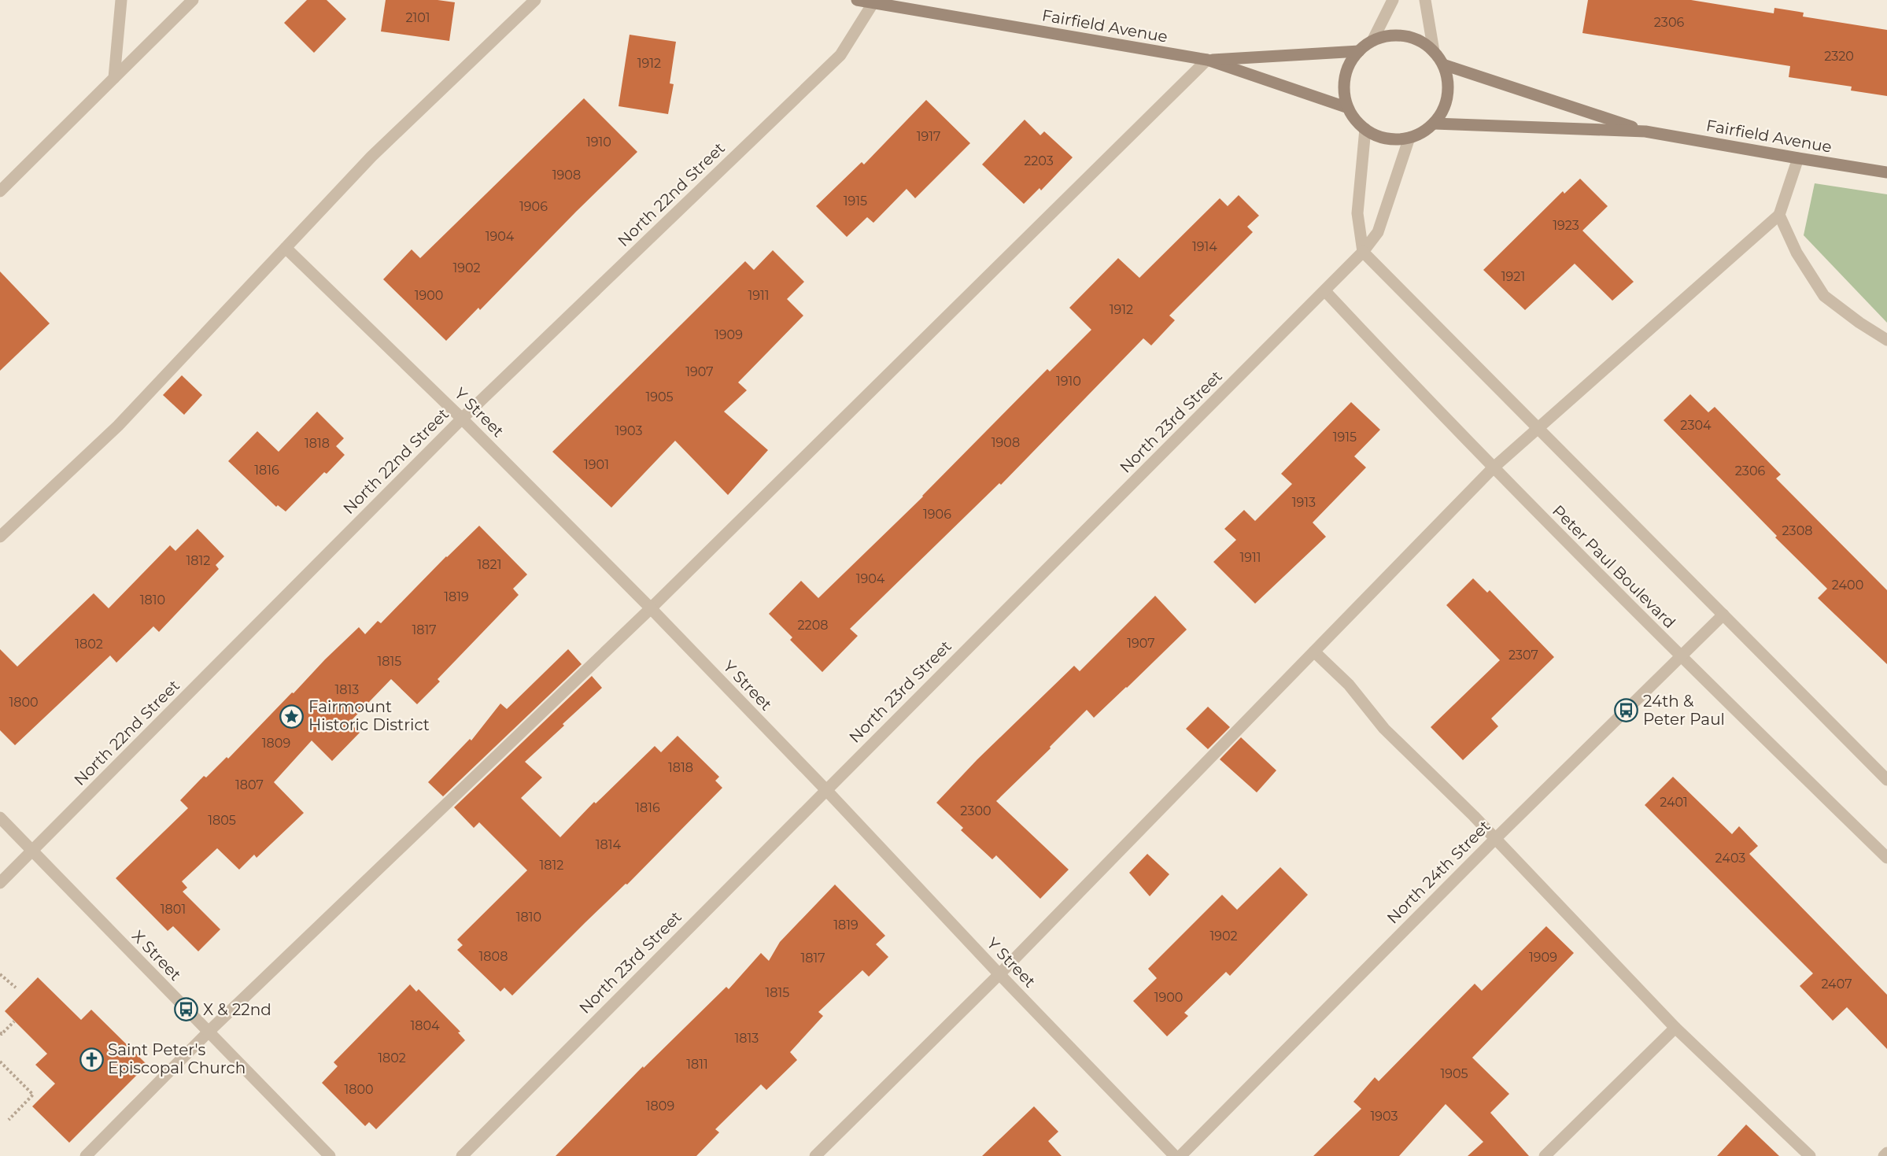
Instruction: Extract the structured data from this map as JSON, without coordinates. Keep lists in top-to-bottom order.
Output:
{
  "streets": {
    "main road": ["Fairfield Avenue"],
    "street": [
      "North 22nd Street",
      "Y Street",
      "North 23rd Street",
      "Peter Paul Boulevard",
      "North 24th Street",
      "X Street"
    ]
  },
  "crossings": [
    ["Fairfield Avenue", "North 22nd Street"],
    ["Fairfield Avenue", "North 23rd Street"],
    ["North 22nd Street", "Y Street"],
    ["North 22nd Street", "X Street"],
    ["Y Street", "North 23rd Street"],
    ["North 23rd Street", "Peter Paul Boulevard"],
    ["Peter Paul Boulevard", "North 24th Street"]
  ],
  "places": {
    "bus stop": ["24th & Peter Paul", "X & 22nd"],
    "place": ["Fairmount Historic District"],
    "church": ["Saint Peter's Episcopal Church"]
  },
  "house_numbers": [
    "2101",
    "2306",
    "2320",
    "1912",
    "1917",
    "1910",
    "2203",
    "1908",
    "1915",
    "1906",
    "1923",
    "1904",
    "1914",
    "1902",
    "1921",
    "1900",
    "1911",
    "1912",
    "1909",
    "1907",
    "1910",
    "1905",
    "2304",
    "1903",
    "1915",
    "1908",
    "1818",
    "1901",
    "1816",
    "2306",
    "1913",
    "1906",
    "2308",
    "1911",
    "1812",
    "1821",
    "1904",
    "2400",
    "1819",
    "1810",
    "2208",
    "1817",
    "1907",
    "1802",
    "2307",
    "1815",
    "1813",
    "1800",
    "1809",
    "1818",
    "1807",
    "2401",
    "1816",
    "2300",
    "1805",
    "1814",
    "2403",
    "1812",
    "1801",
    "1810",
    "1819",
    "1902",
    "1808",
    "1909",
    "1817",
    "2407",
    "1815",
    "1900",
    "1804",
    "1813",
    "1802",
    "1811",
    "1905",
    "1800",
    "1809",
    "1903"
  ]
}
